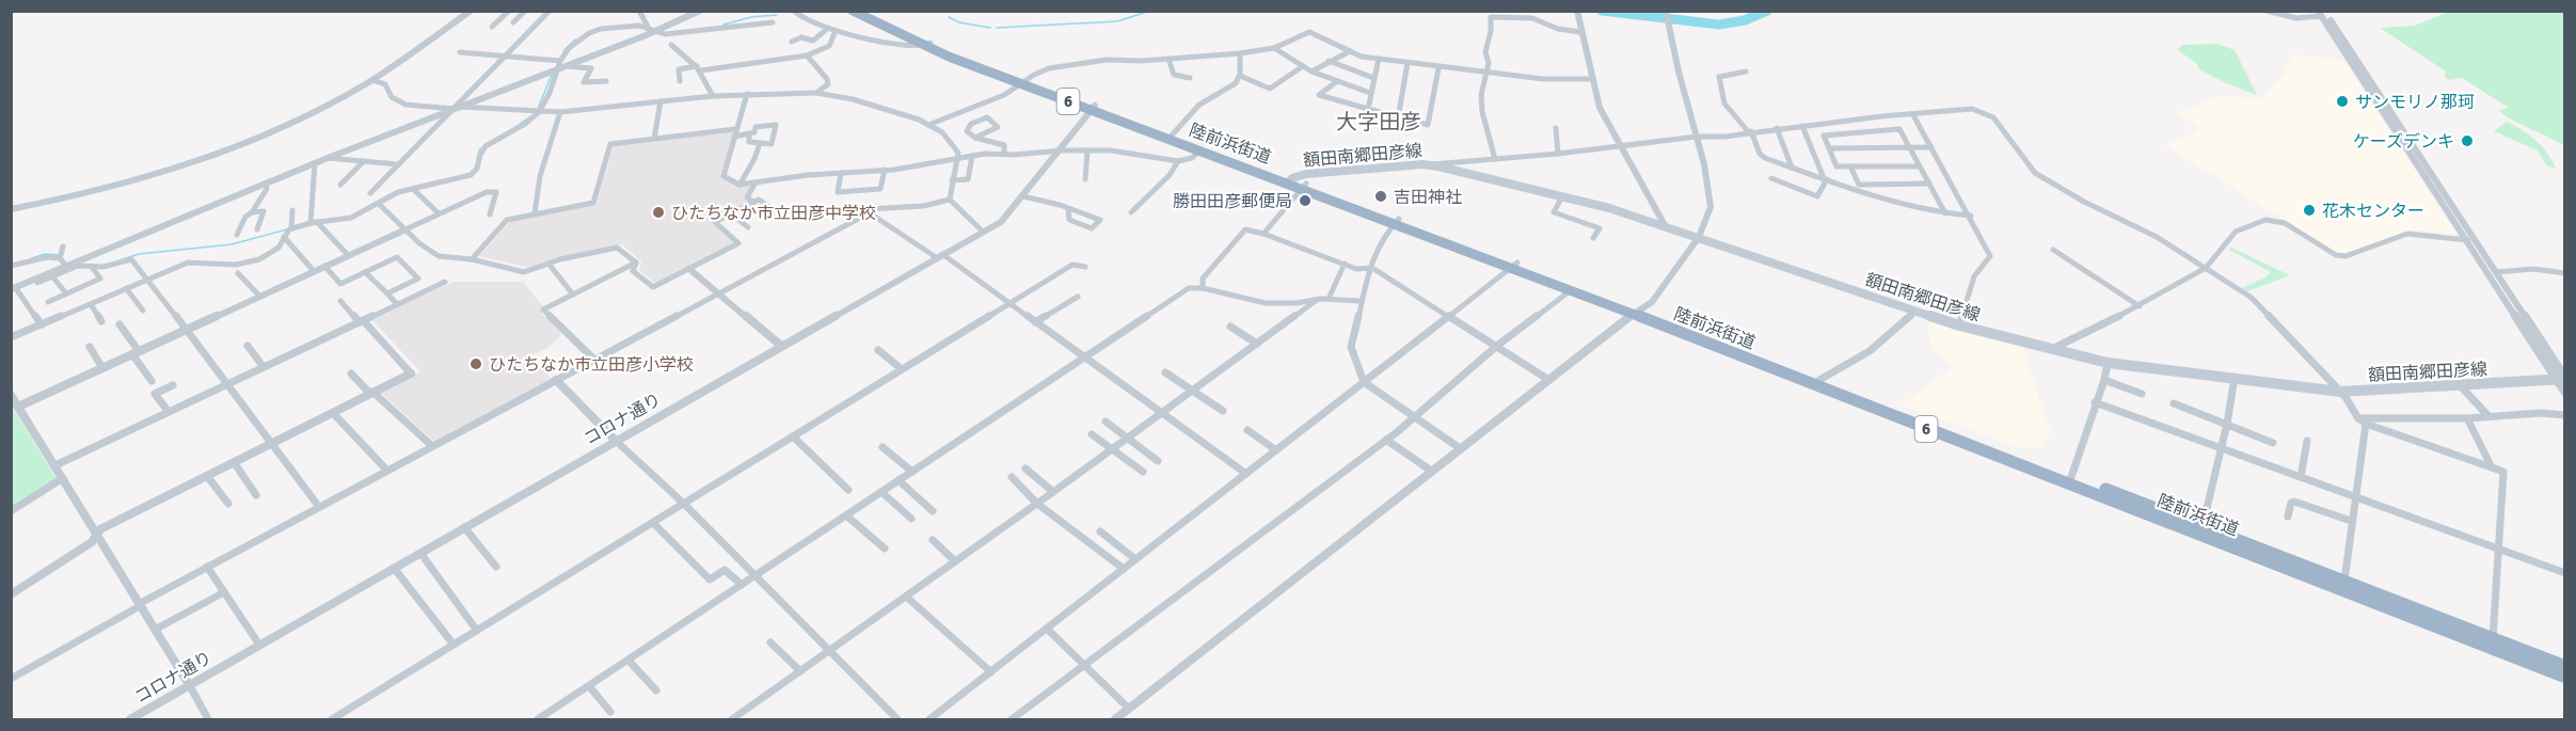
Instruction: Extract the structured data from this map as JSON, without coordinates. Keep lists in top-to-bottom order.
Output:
{
  "streets": {
    "highway": ["6", "陸前浜街道"],
    "main road": ["額田南郷田彦線"],
    "street": ["コロナ通り"]
  },
  "crossings": [
    ["陸前浜街道", "額田南郷田彦線"],
    ["陸前浜街道", "コロナ通り"]
  ],
  "districts": ["大字田彦"],
  "places": [
    "サンモリノ那珂",
    "ケーズデンキ",
    "吉田神社",
    "勝田田彦郵便局",
    "花木センター",
    "ひたちなか市立田彦中学校",
    "ひたちなか市立田彦小学校"
  ]
}
